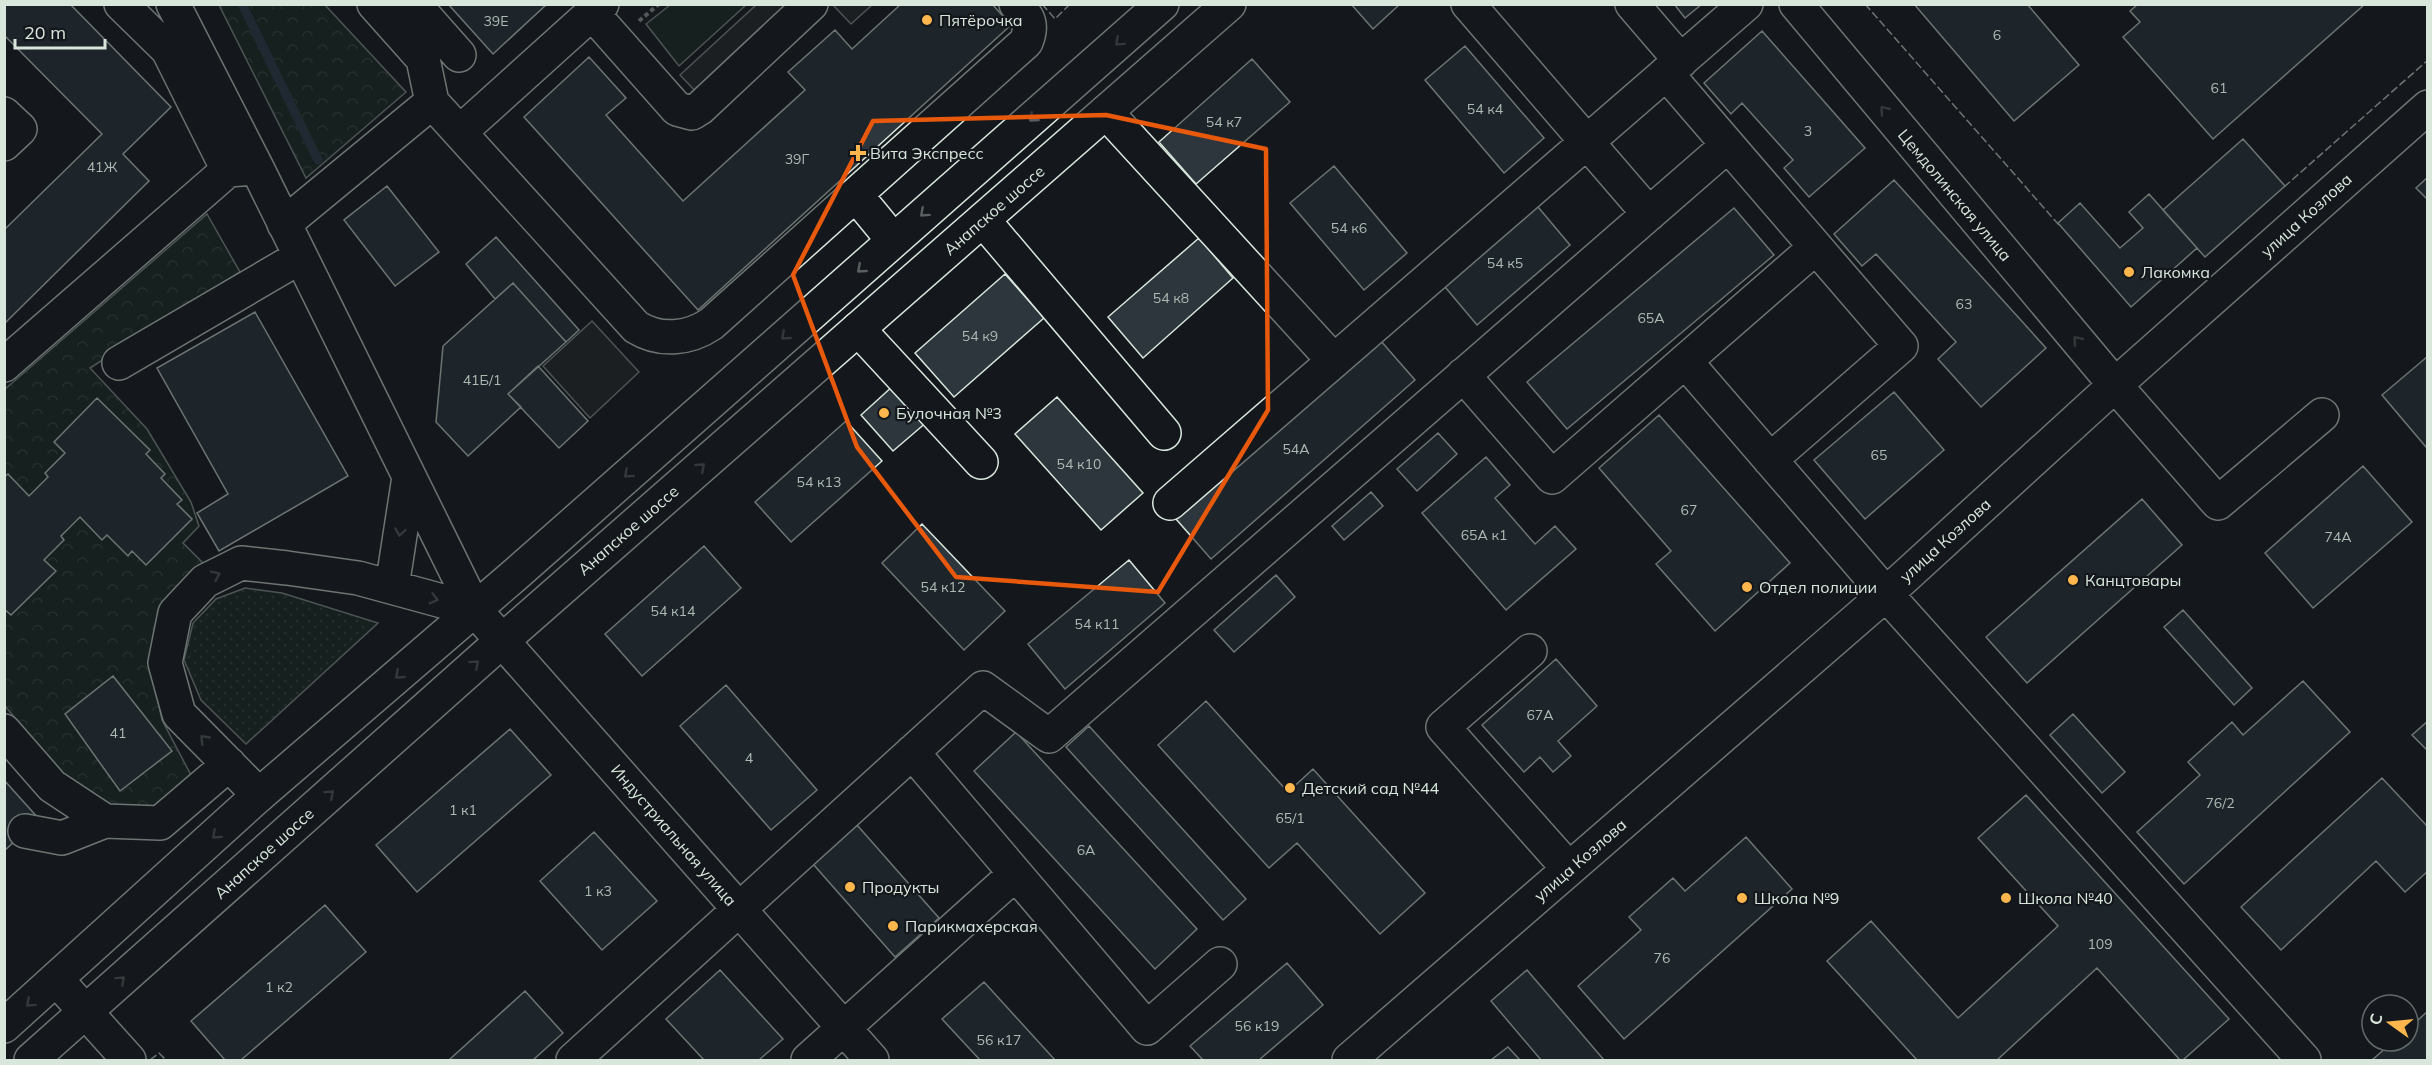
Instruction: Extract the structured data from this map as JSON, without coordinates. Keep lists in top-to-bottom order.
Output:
{
  "streets": {
    "main road": [
      "Цемдолинская улица",
      "Анапское шоссе",
      "улица Козлова",
      "Индустриальная улица"
    ]
  },
  "crossings": [
    ["Цемдолинская улица", "улица Козлова"],
    ["Анапское шоссе", "Индустриальная улица"]
  ],
  "places": {
    "other": [
      "Пятёрочка",
      "Лакомка",
      "Булочная №3",
      "Канцтовары",
      "Отдел полиции",
      "Детский сад №44",
      "Продукты",
      "Школа №9",
      "Школа №40",
      "Парикмахерская"
    ],
    "health": ["Вита Экспресс"]
  },
  "house_numbers": [
    "39Е",
    "6",
    "61",
    "54 к4",
    "54 к7",
    "3",
    "39Г",
    "41Ж",
    "54 к6",
    "54 к5",
    "54 к8",
    "63",
    "65А",
    "54 к9",
    "41Б/1",
    "54А",
    "65",
    "54 к10",
    "54 к13",
    "67",
    "65А к1",
    "74А",
    "54 к12",
    "54 к14",
    "54 к11",
    "67А",
    "41",
    "4",
    "76/2",
    "1 к1",
    "65/1",
    "6А",
    "1 к3",
    "109",
    "76",
    "1 к2",
    "56 к19",
    "56 к17"
  ],
  "scale_bar": "20 m",
  "north": "left"
}
